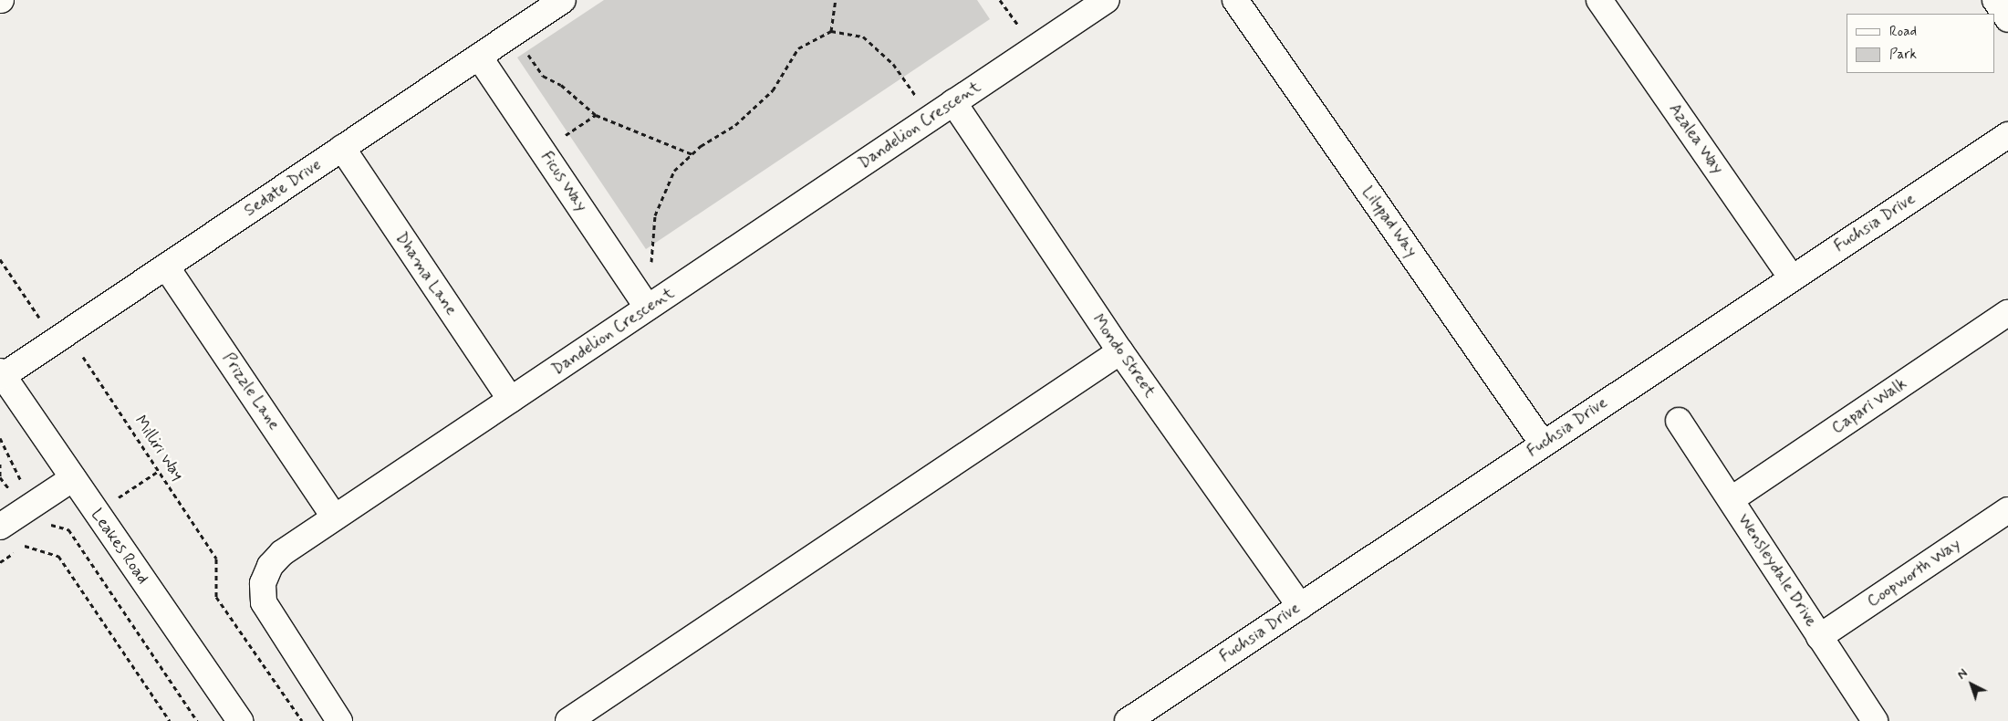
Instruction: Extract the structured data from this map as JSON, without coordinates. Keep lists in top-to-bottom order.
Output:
{
  "streets": {
    "street": [
      "Dandelion Crescent",
      "Azalea Way",
      "Ficus Way",
      "Sedate Drive",
      "Lilypad Way",
      "Fuchsia Drive",
      "Dhama Lane",
      "Mondo Street",
      "Prizzle Lane",
      "Capari Walk",
      "Leakes Road",
      "Wensleydale Drive",
      "Coopworth Way"
    ],
    "path": ["Milliri Way"]
  },
  "crossings": [
    ["Dandelion Crescent", "Ficus Way"],
    ["Dandelion Crescent", "Dhama Lane"],
    ["Dandelion Crescent", "Mondo Street"],
    ["Dandelion Crescent", "Prizzle Lane"],
    ["Azalea Way", "Fuchsia Drive"],
    ["Ficus Way", "Sedate Drive"],
    ["Sedate Drive", "Dhama Lane"],
    ["Sedate Drive", "Prizzle Lane"],
    ["Sedate Drive", "Leakes Road"],
    ["Lilypad Way", "Fuchsia Drive"],
    ["Fuchsia Drive", "Mondo Street"],
    ["Capari Walk", "Wensleydale Drive"],
    ["Wensleydale Drive", "Coopworth Way"]
  ],
  "legend": ["Road", "Park"],
  "north": "top left"
}
